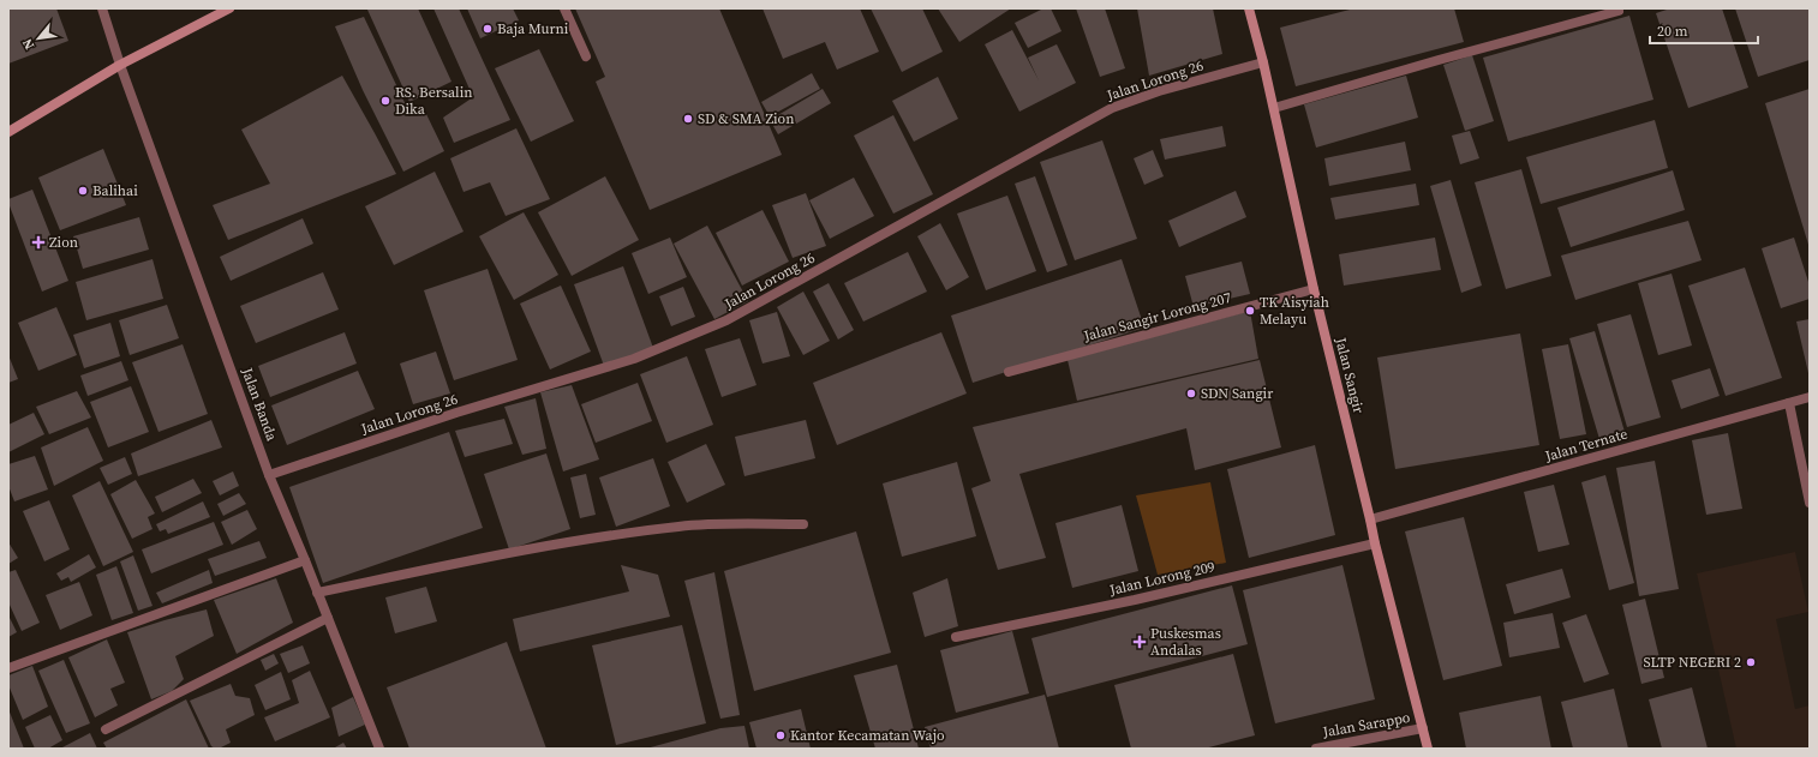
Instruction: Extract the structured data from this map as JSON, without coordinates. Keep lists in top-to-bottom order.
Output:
{
  "streets": {
    "street": [
      "Jalan Lorong 26",
      "Jalan Sangir Lorong 207",
      "Jalan Sangir",
      "Jalan Banda",
      "Jalan Ternate",
      "Jalan Lorong 209",
      "Jalan Sarappo"
    ]
  },
  "crossings": [
    ["Jalan Lorong 26", "Jalan Sangir"],
    ["Jalan Lorong 26", "Jalan Banda"],
    ["Jalan Sangir Lorong 207", "Jalan Sangir"],
    ["Jalan Sangir", "Jalan Ternate"],
    ["Jalan Sangir", "Jalan Lorong 209"],
    ["Jalan Sangir", "Jalan Sarappo"]
  ],
  "places": {
    "other": [
      "Baja Murni",
      "RS. Bersalin Dika",
      "SD & SMA Zion",
      "Balihai",
      "TK Aisyiah Melayu",
      "SDN Sangir",
      "SLTP NEGERI 2",
      "Kantor Kecamatan Wajo"
    ],
    "health": ["Zion", "Puskesmas Andalas"]
  },
  "scale_bar": "20 m",
  "north": "bottom left"
}
